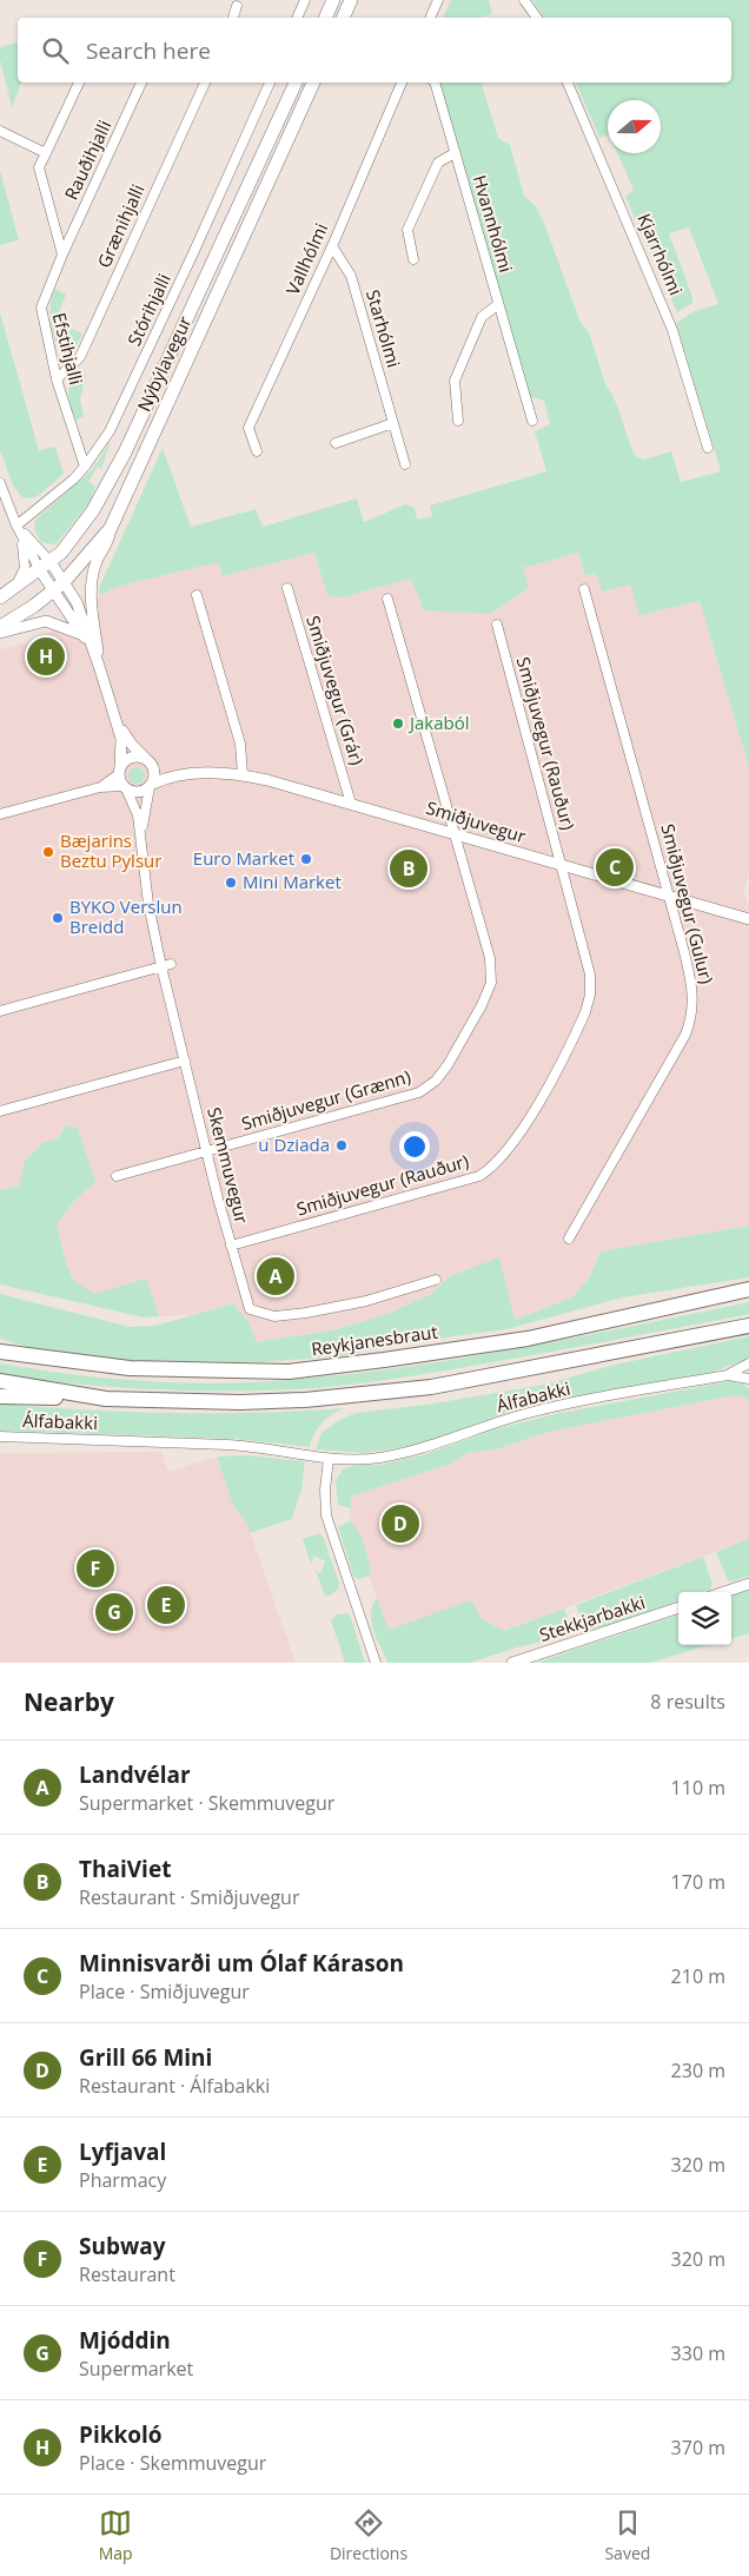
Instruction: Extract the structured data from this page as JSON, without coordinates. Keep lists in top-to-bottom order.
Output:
{
  "streets": {
    "highway": ["Reykjanesbraut"],
    "main road": ["Nýbýlavegur"],
    "street": [
      "Rauðihjalli",
      "Hvannhólmi",
      "Grænihjalli",
      "Kjarrhólmi",
      "Vallhólmi",
      "Stórihjalli",
      "Starhólmi",
      "Efstihjalli",
      "Smiðjuvegur (Grár)",
      "Smiðjuvegur (Rauður)",
      "Smiðjuvegur",
      "Smiðjuvegur (Gulur)",
      "Smiðjuvegur (Grænn)",
      "Skemmuvegur",
      "Álfabakki",
      "Stekkjarbakki"
    ]
  },
  "crossings": [
    ["Rauðihjalli", "Efstihjalli"],
    ["Grænihjalli", "Efstihjalli"],
    ["Vallhólmi", "Starhólmi"],
    ["Stórihjalli", "Efstihjalli"],
    ["Stórihjalli", "Nýbýlavegur"],
    ["Smiðjuvegur (Grár)", "Smiðjuvegur"],
    ["Smiðjuvegur (Rauður)", "Smiðjuvegur"],
    ["Smiðjuvegur (Rauður)", "Skemmuvegur"],
    ["Smiðjuvegur", "Smiðjuvegur (Gulur)"],
    ["Smiðjuvegur", "Smiðjuvegur (Grænn)"],
    ["Smiðjuvegur", "Skemmuvegur"],
    ["Smiðjuvegur (Grænn)", "Skemmuvegur"]
  ],
  "places": [
    "Jakaból",
    "Bæjarins Beztu Pylsur",
    "Euro Market",
    "Mini Market",
    "BYKO Verslun Breidd",
    "u Dziada"
  ],
  "north": "right",
  "page": {
    "search": "Search here",
    "pins": [
      "H",
      "C",
      "B",
      "A",
      "D",
      "F",
      "E",
      "G"
    ],
    "heading": ["Nearby", "8 results"],
    "list": [
      {
        "mark": "A",
        "name": "Landvélar",
        "note": "Supermarket · Skemmuvegur",
        "value": "110 m"
      },
      {
        "mark": "B",
        "name": "ThaiViet",
        "note": "Restaurant · Smiðjuvegur",
        "value": "170 m"
      },
      {
        "mark": "C",
        "name": "Minnisvarði um Ólaf Kárason",
        "note": "Place · Smiðjuvegur",
        "value": "210 m"
      },
      {
        "mark": "D",
        "name": "Grill 66 Mini",
        "note": "Restaurant · Álfabakki",
        "value": "230 m"
      },
      {
        "mark": "E",
        "name": "Lyfjaval",
        "note": "Pharmacy",
        "value": "320 m"
      },
      {
        "mark": "F",
        "name": "Subway",
        "note": "Restaurant",
        "value": "320 m"
      },
      {
        "mark": "G",
        "name": "Mjóddin",
        "note": "Supermarket",
        "value": "330 m"
      },
      {
        "mark": "H",
        "name": "Pikkoló",
        "note": "Place · Skemmuvegur",
        "value": "370 m"
      }
    ],
    "nav": ["Map", "Directions", "Saved"]
  }
}
